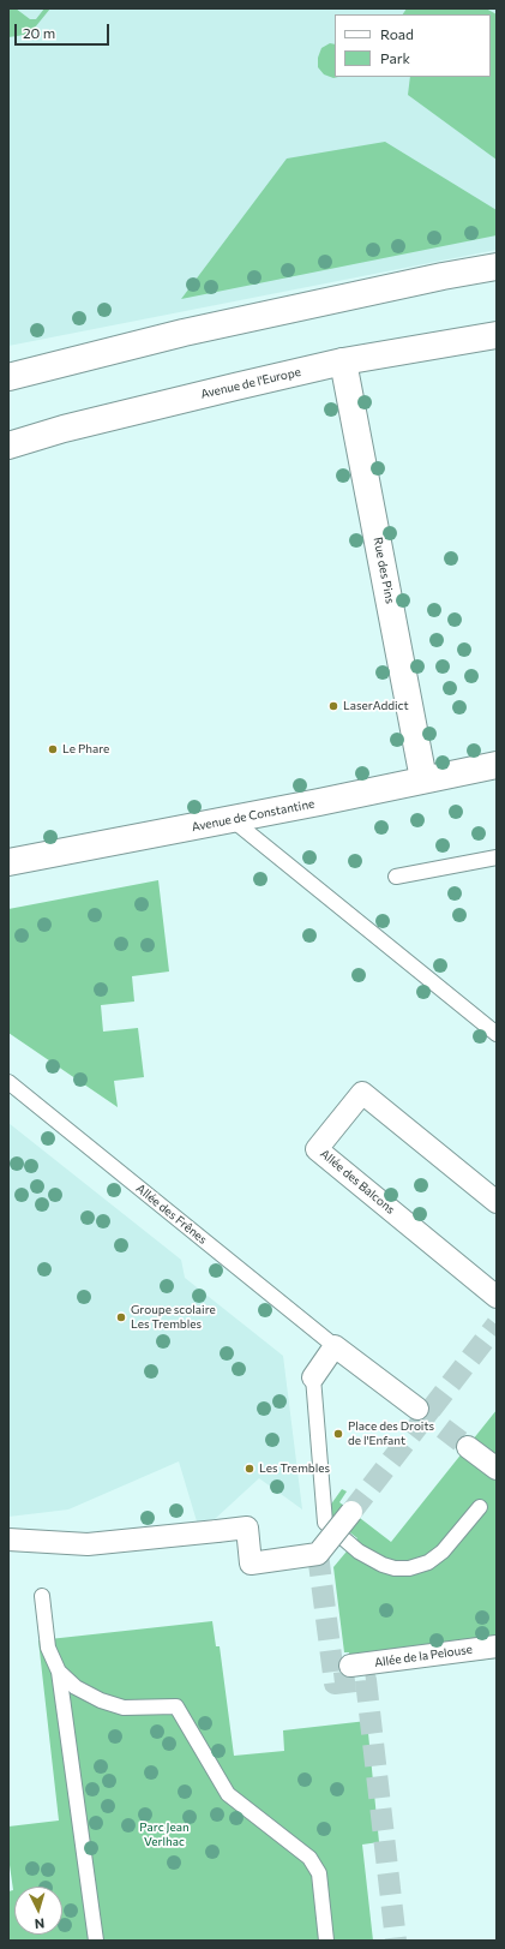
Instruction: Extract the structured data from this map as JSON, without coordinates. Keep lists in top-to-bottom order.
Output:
{
  "streets": {
    "main road": ["Avenue de l'Europe", "Rue des Pins", "Avenue de Constantine"],
    "street": ["Allée des Balcons", "Allée des Frênes", "Allée de la Pelouse"]
  },
  "crossings": [
    ["Avenue de l'Europe", "Rue des Pins"],
    ["Rue des Pins", "Avenue de Constantine"]
  ],
  "parks": ["Parc Jean Verlhac"],
  "places": [
    "LaserAddict",
    "Le Phare",
    "Groupe scolaire Les Trembles",
    "Place des Droits de l'Enfant",
    "Les Trembles"
  ],
  "legend": ["Road", "Park"],
  "scale_bar": "20 m",
  "north": "bottom"
}
